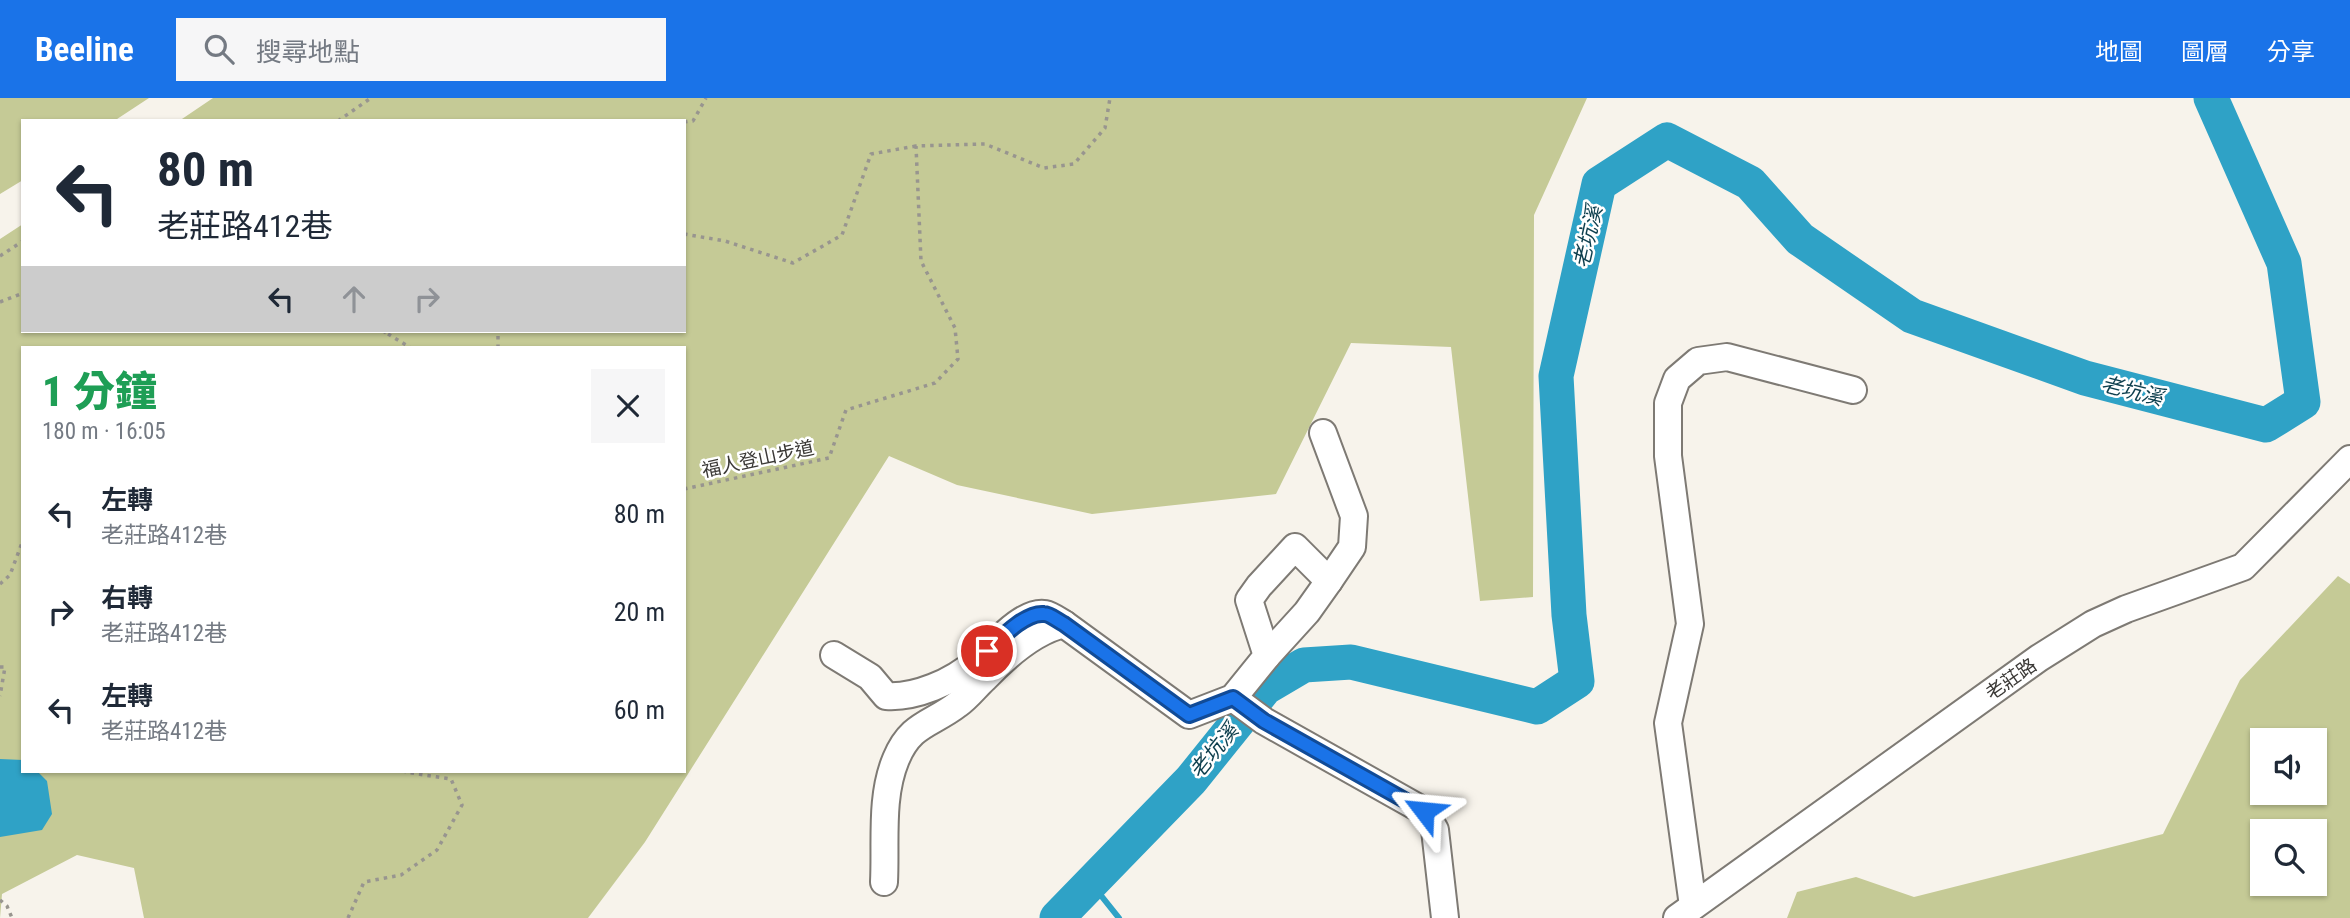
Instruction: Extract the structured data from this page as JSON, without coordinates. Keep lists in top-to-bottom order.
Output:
{
  "streets": {
    "street": ["老莊路"],
    "path": ["福人登山步道"]
  },
  "water": ["老坑溪"],
  "page": {
    "header": "Beeline",
    "search": "搜尋地點",
    "nav": ["地圖", "圖層", "分享"],
    "turn": ["80 m", "老莊路412巷"],
    "heading": ["1 分鐘", "180 m · 16:05"],
    "list": [
      {
        "name": "左轉",
        "note": "老莊路412巷",
        "value": "80 m"
      },
      {
        "name": "右轉",
        "note": "老莊路412巷",
        "value": "20 m"
      },
      {
        "name": "左轉",
        "note": "老莊路412巷",
        "value": "60 m"
      }
    ]
  }
}
